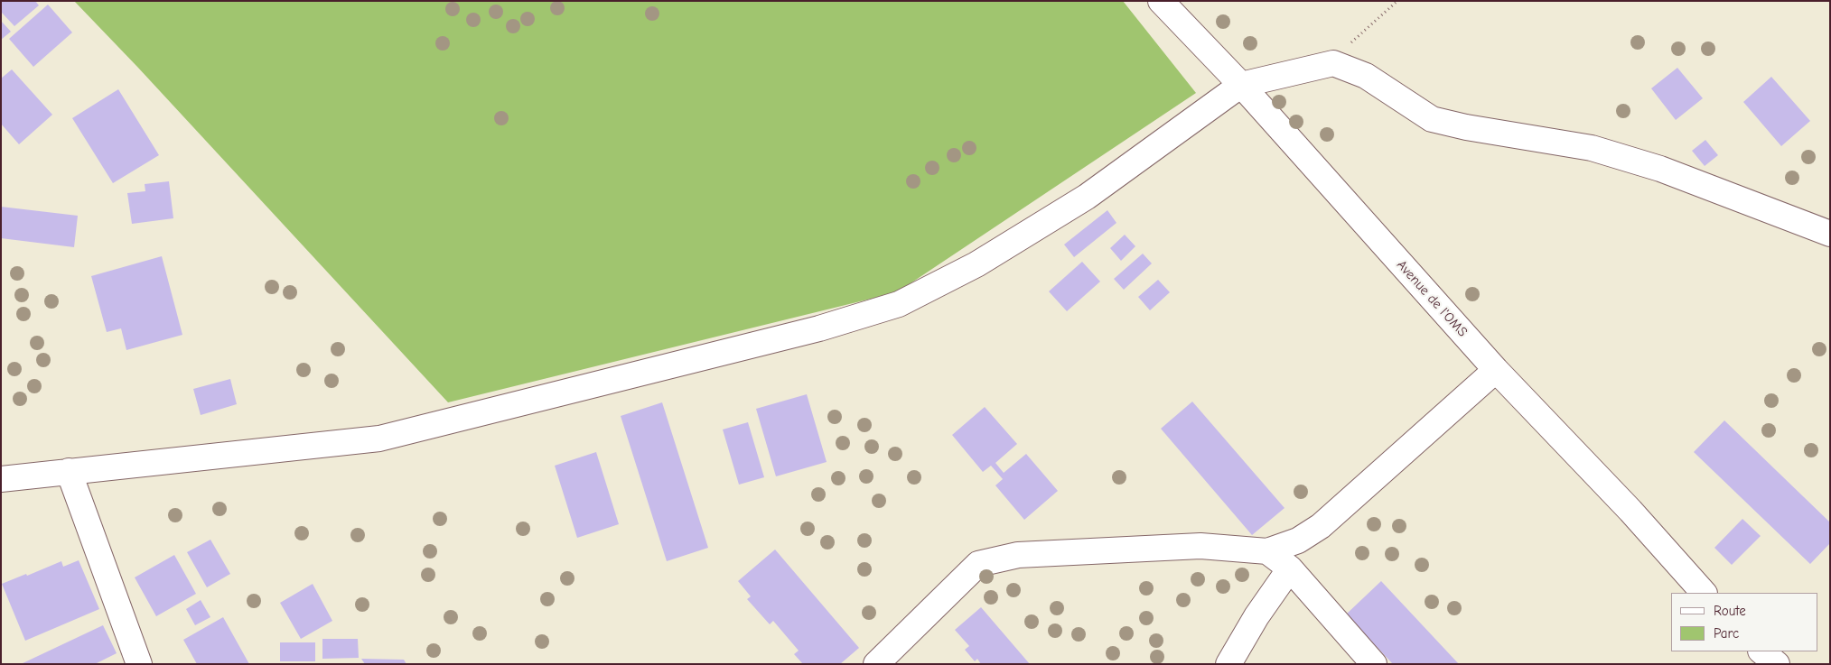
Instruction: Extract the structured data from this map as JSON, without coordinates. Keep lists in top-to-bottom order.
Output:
{
  "streets": {
    "street": ["Avenue de l'OMS"]
  },
  "legend": ["Route", "Parc"]
}
